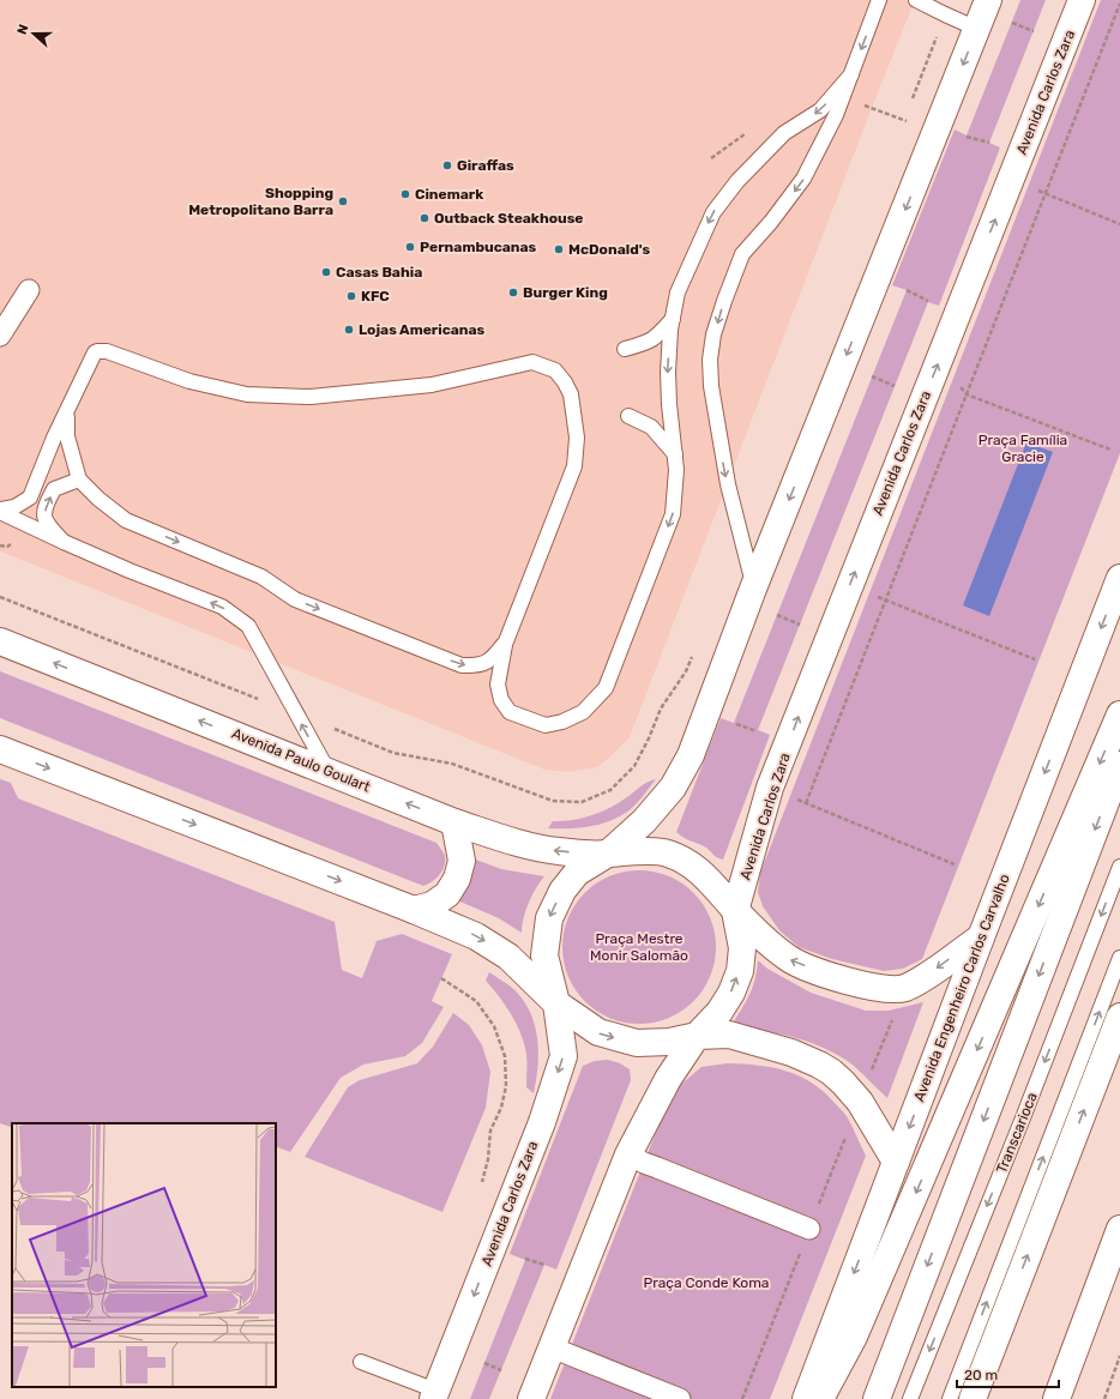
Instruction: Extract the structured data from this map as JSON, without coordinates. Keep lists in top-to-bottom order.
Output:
{
  "streets": {
    "main road": ["Avenida Carlos Zara", "Avenida Paulo Goulart", "Avenida Engenheiro Carlos Carvalho"],
    "lane": ["Transcarioca"]
  },
  "crossings": [
    ["Avenida Carlos Zara", "Avenida Paulo Goulart"]
  ],
  "parks": ["Praça Família Gracie", "Praça Mestre Monir Salomão", "Praça Conde Koma"],
  "places": [
    "Giraffas",
    "Cinemark",
    "Shopping Metropolitano Barra",
    "Outback Steakhouse",
    "Pernambucanas",
    "McDonald's",
    "Casas Bahia",
    "Burger King",
    "KFC",
    "Lojas Americanas"
  ],
  "scale_bar": "20 m",
  "north": "left"
}
